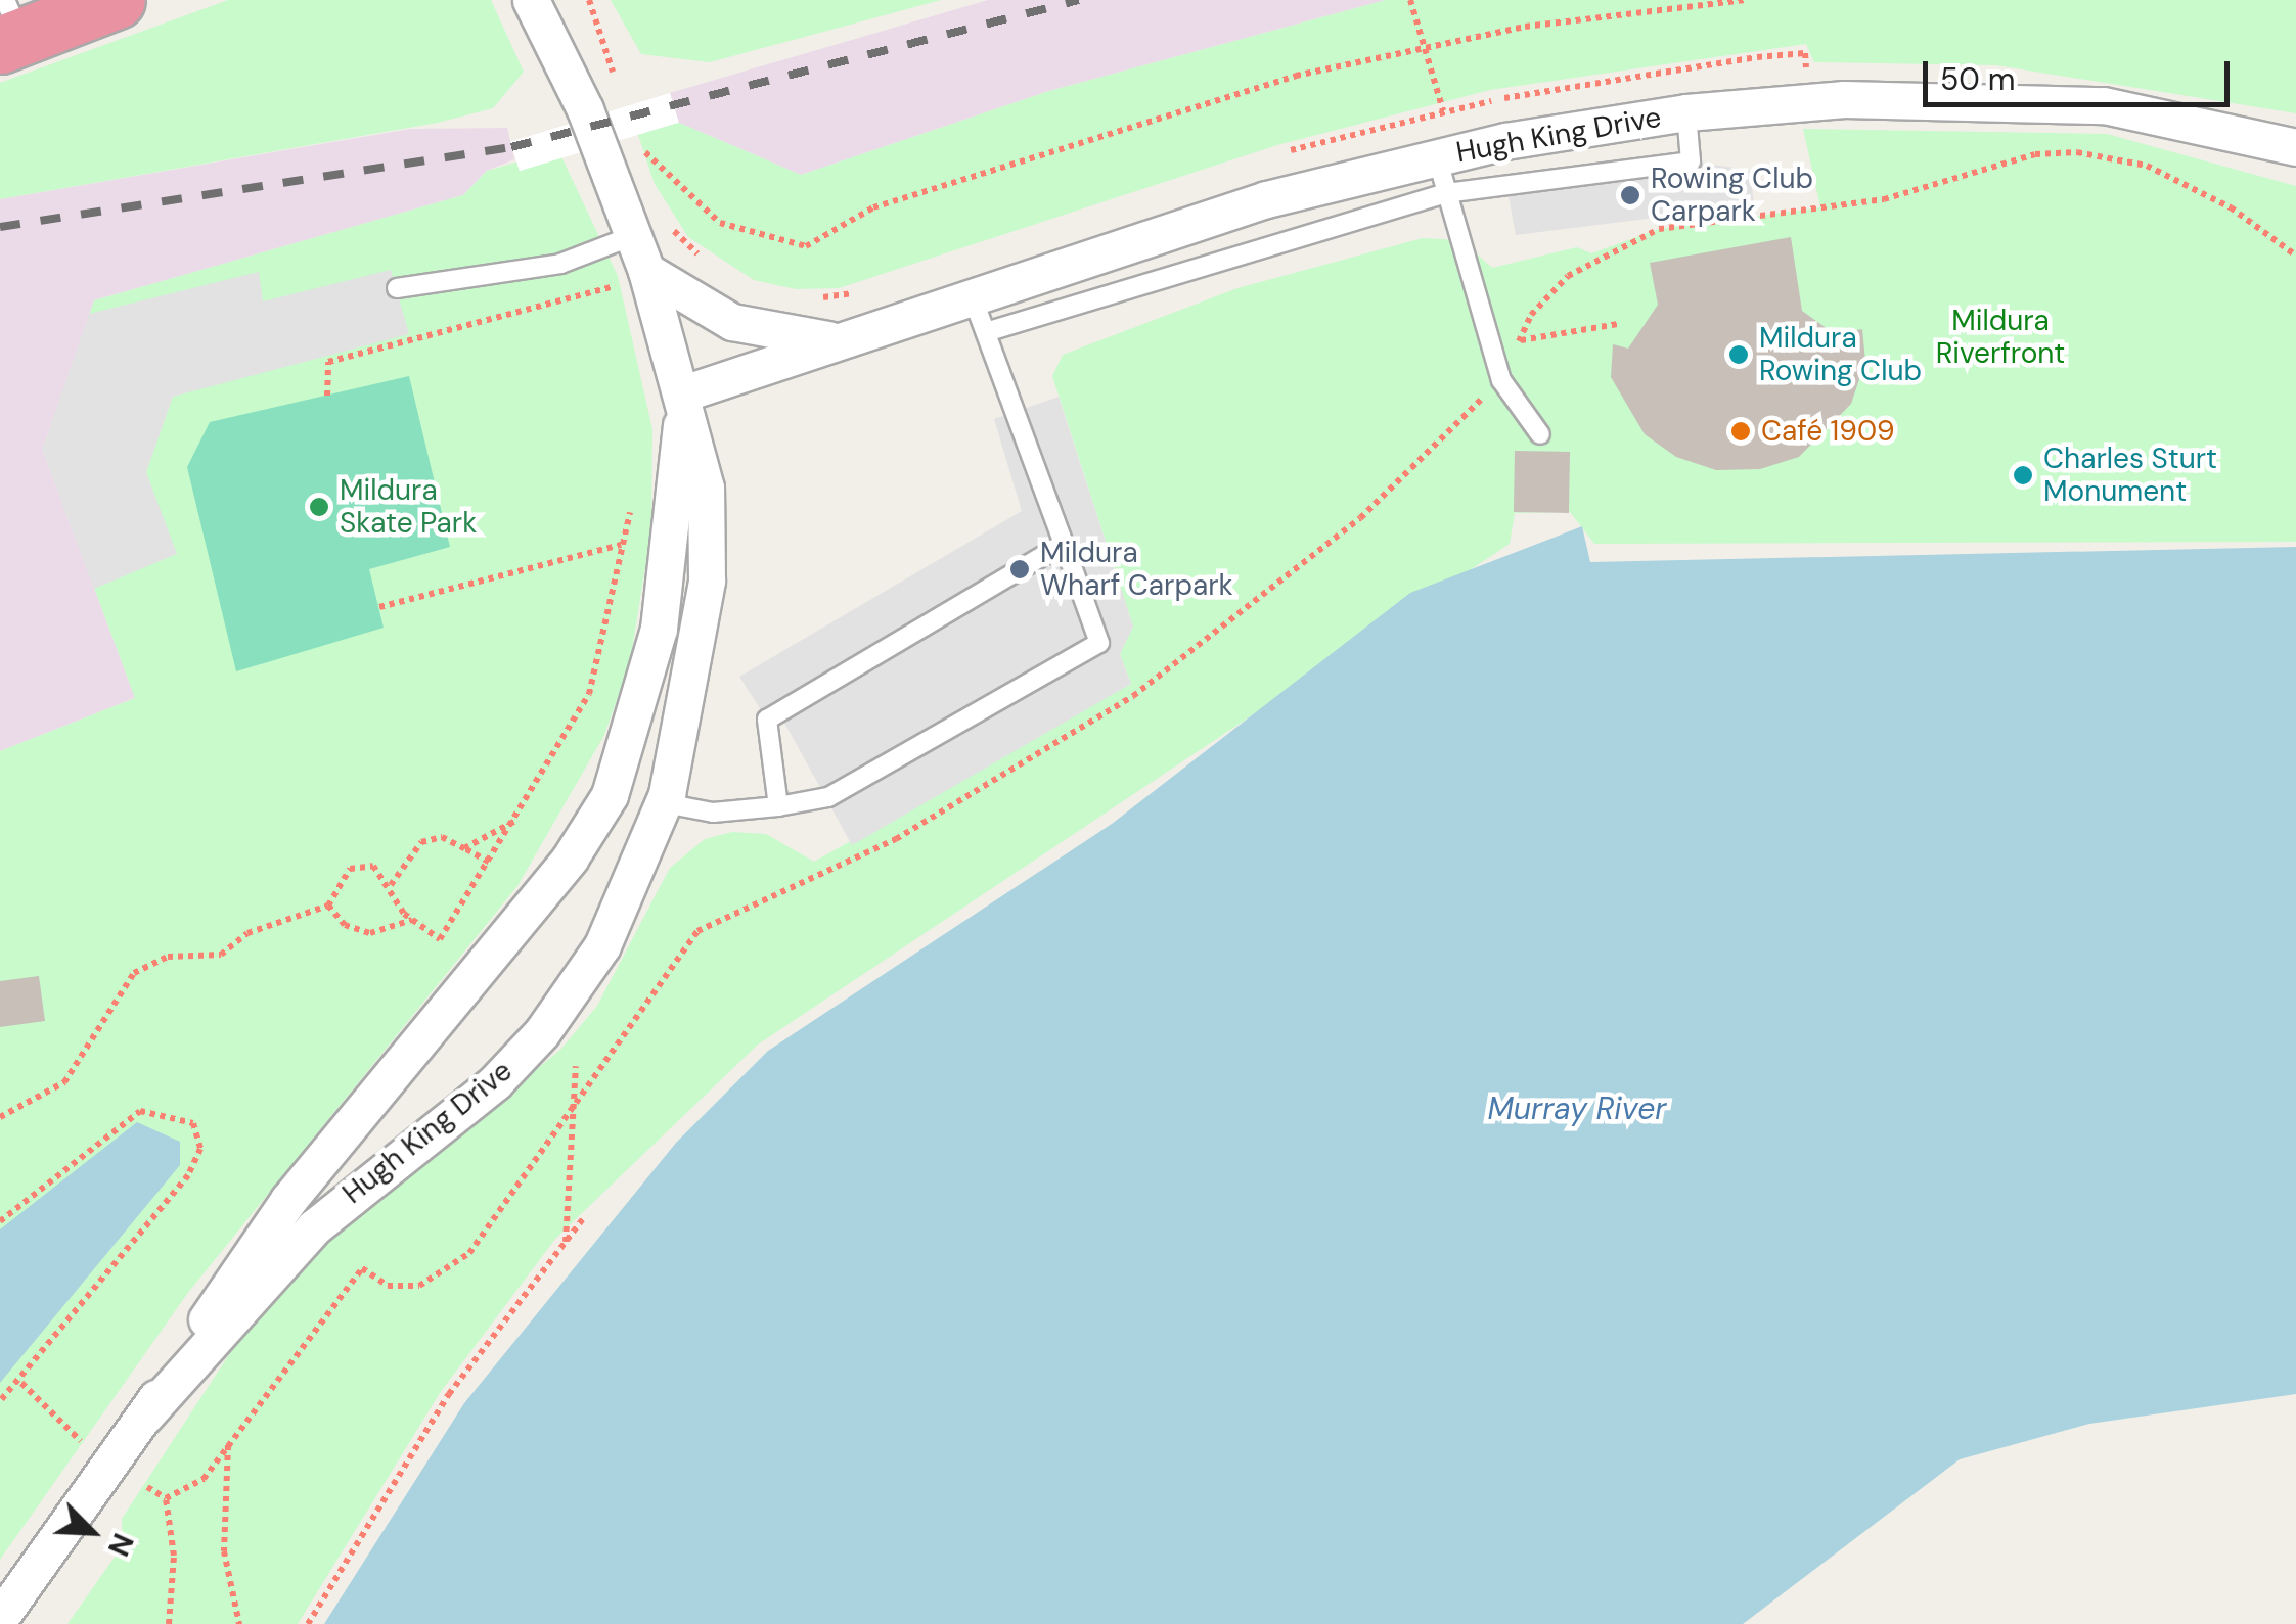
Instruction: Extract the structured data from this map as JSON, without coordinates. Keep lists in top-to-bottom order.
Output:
{
  "streets": {
    "street": ["Hugh King Drive"]
  },
  "water": ["Murray River"],
  "parks": ["Mildura Riverfront"],
  "places": [
    "Rowing Club Carpark",
    "Mildura Rowing Club",
    "Café 1909",
    "Charles Sturt Monument",
    "Mildura Skate Park",
    "Mildura Wharf Carpark"
  ],
  "scale_bar": "50 m",
  "north": "bottom right"
}
